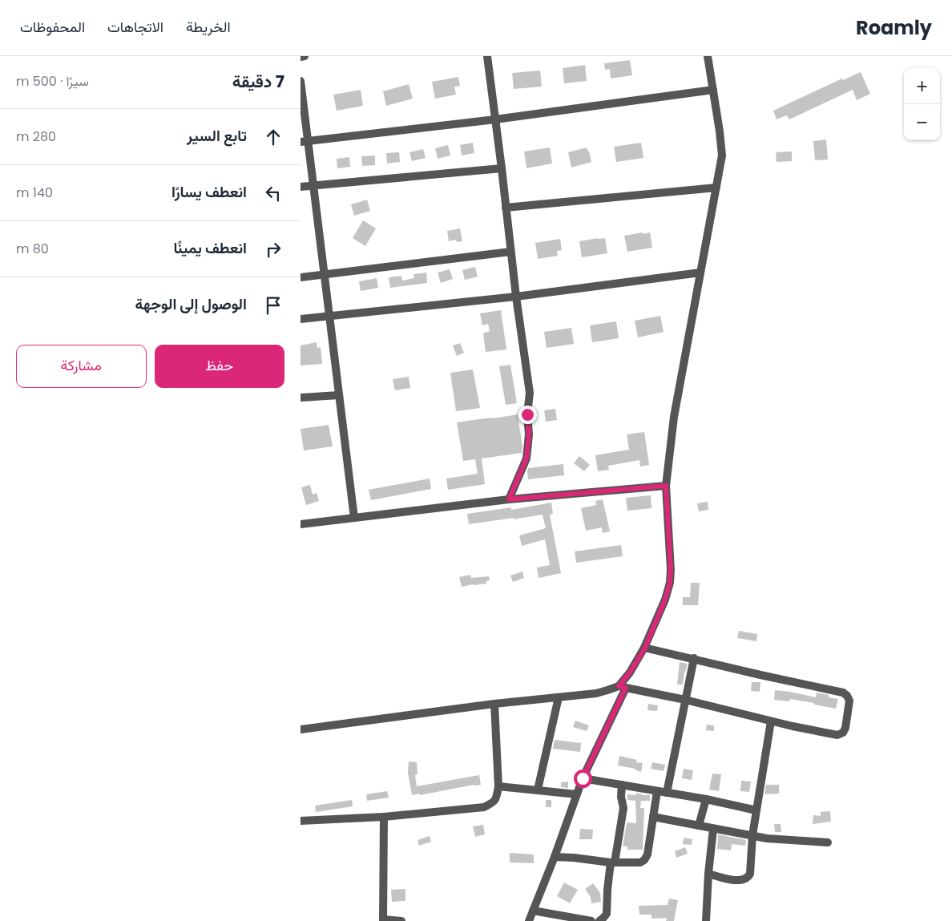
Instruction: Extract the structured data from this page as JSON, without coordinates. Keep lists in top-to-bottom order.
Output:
{
  "page": {
    "header": "Roamly",
    "nav": ["الخريطة", "الاتجاهات", "المحفوظات"],
    "heading": ["7 دقيقة", "سيرًا · 500 m"],
    "map_buttons": ["+", "−"],
    "list": [
      ["تابع السير", "280 m"],
      ["انعطف يسارًا", "140 m"],
      ["انعطف يمينًا", "80 m"],
      "الوصول إلى الوجهة"
    ],
    "buttons": ["حفظ", "مشاركة"]
  }
}
